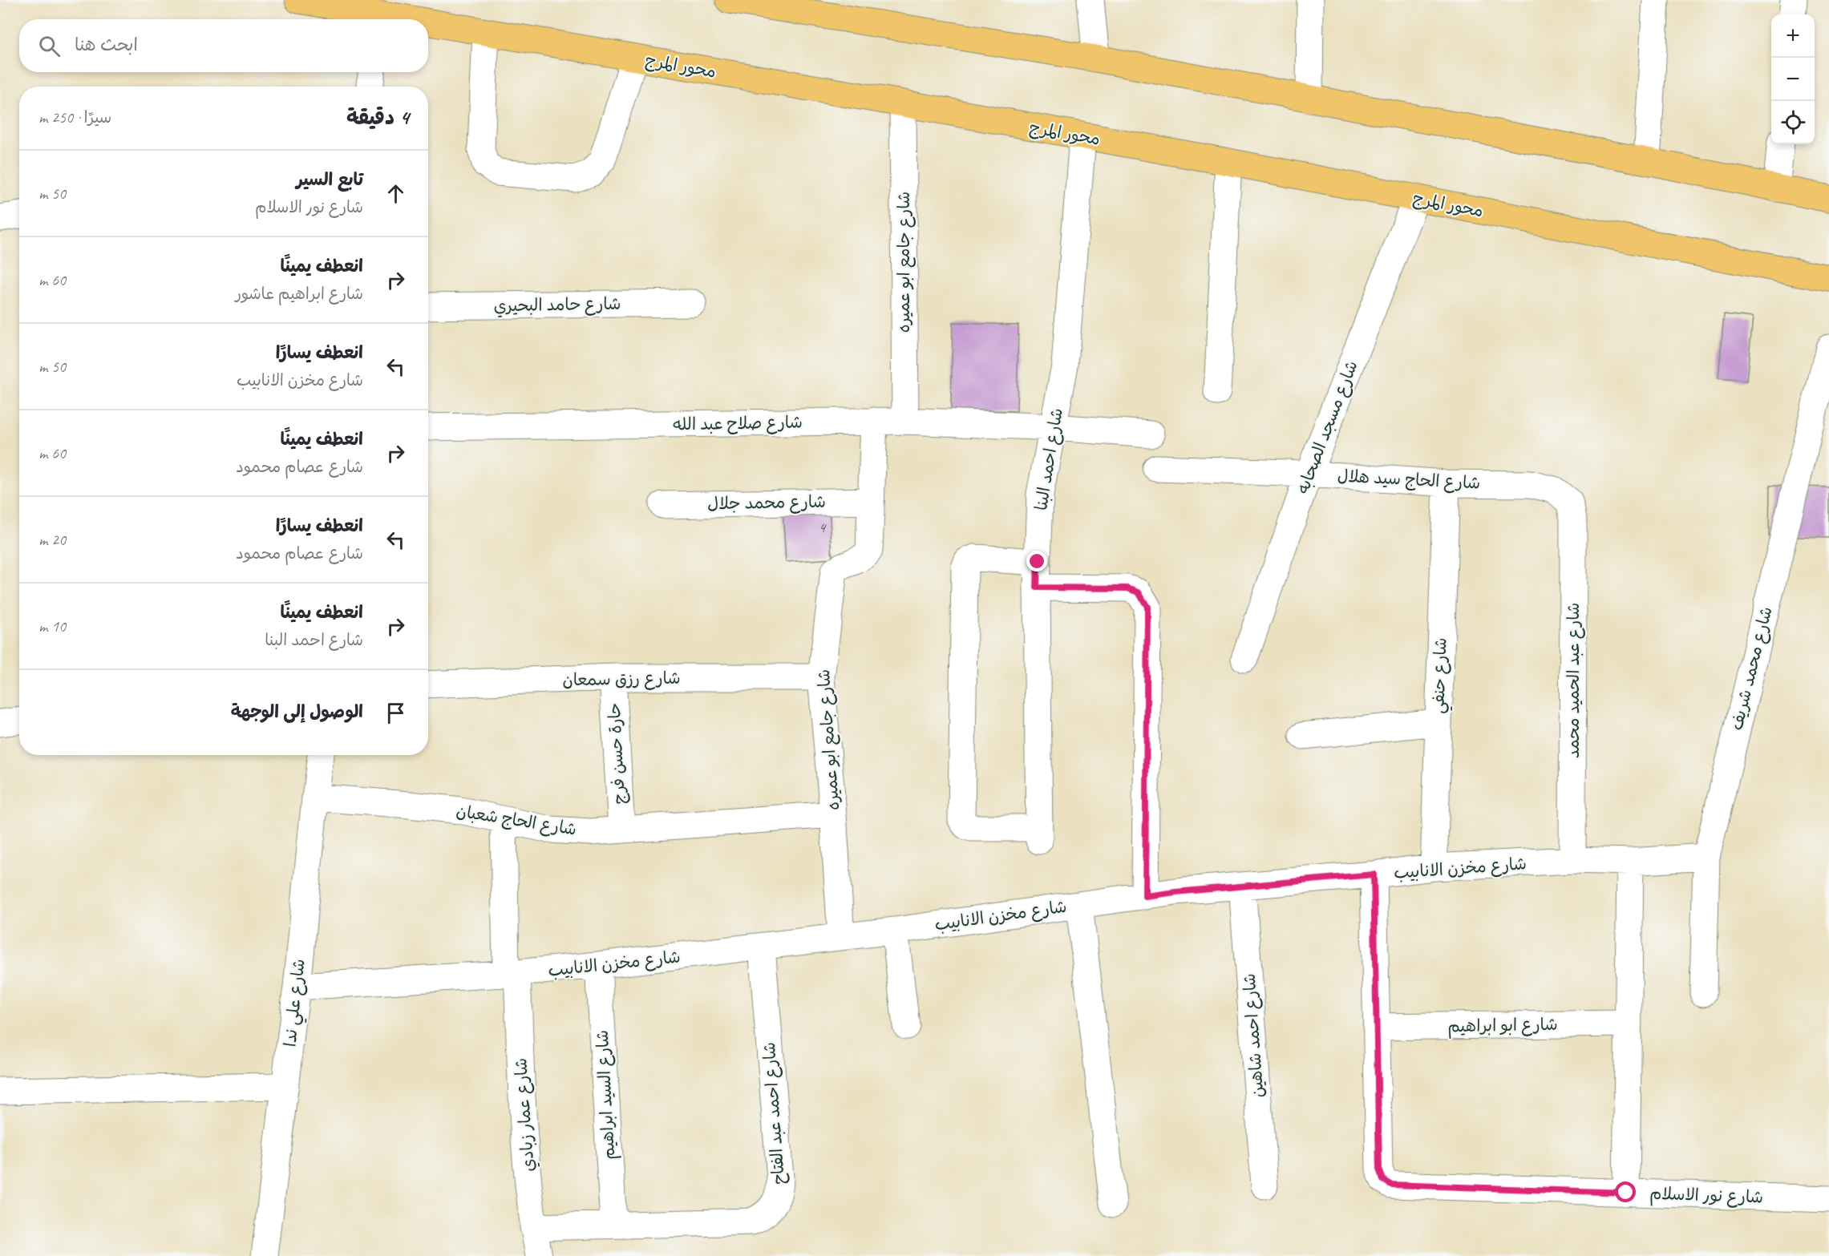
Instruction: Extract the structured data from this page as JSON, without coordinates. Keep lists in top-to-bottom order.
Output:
{
  "streets": {
    "main road": ["محور المرج"],
    "street": [
      "شارع جامع ابو عميره",
      "شارع حامد البحيري",
      "شارع صلاح عبد الله",
      "شارع مسجد الصحابه",
      "شارع احمد البنا",
      "شارع الحاج سيد هلال",
      "شارع محمد جلال",
      "شارع محمد شريف",
      "شارع حنفي",
      "شارع رزق سمعان",
      "شارع عبد الحميد محمد",
      "حارة حسن فرج",
      "شارع الحاج شعبان",
      "شارع مخزن الانابيب",
      "شارع علي ندا",
      "شارع ابو ابراهيم",
      "شارع احمد شاهين",
      "شارع السيد ابراهيم",
      "شارع احمد عبد الفتاح",
      "شارع عمار زبادي",
      "شارع نور الاسلام"
    ]
  },
  "crossings": [
    ["محور المرج", "شارع جامع ابو عميره"],
    ["محور المرج", "شارع مسجد الصحابه"],
    ["محور المرج", "شارع احمد البنا"],
    ["شارع جامع ابو عميره", "شارع صلاح عبد الله"],
    ["شارع جامع ابو عميره", "شارع محمد جلال"],
    ["شارع جامع ابو عميره", "شارع رزق سمعان"],
    ["شارع جامع ابو عميره", "شارع الحاج شعبان"],
    ["شارع جامع ابو عميره", "شارع مخزن الانابيب"],
    ["شارع صلاح عبد الله", "شارع احمد البنا"],
    ["شارع مسجد الصحابه", "شارع الحاج سيد هلال"],
    ["شارع الحاج سيد هلال", "شارع حنفي"],
    ["شارع الحاج سيد هلال", "شارع عبد الحميد محمد"],
    ["شارع محمد شريف", "شارع مخزن الانابيب"],
    ["شارع حنفي", "شارع مخزن الانابيب"],
    ["شارع رزق سمعان", "حارة حسن فرج"],
    ["شارع عبد الحميد محمد", "شارع مخزن الانابيب"],
    ["حارة حسن فرج", "شارع الحاج شعبان"],
    ["شارع الحاج شعبان", "شارع علي ندا"],
    ["شارع الحاج شعبان", "شارع عمار زبادي"],
    ["شارع مخزن الانابيب", "شارع علي ندا"],
    ["شارع مخزن الانابيب", "شارع احمد شاهين"],
    ["شارع مخزن الانابيب", "شارع السيد ابراهيم"],
    ["شارع مخزن الانابيب", "شارع احمد عبد الفتاح"],
    ["شارع مخزن الانابيب", "شارع عمار زبادي"],
    ["شارع ابو ابراهيم", "شارع نور الاسلام"],
    ["شارع السيد ابراهيم", "شارع احمد عبد الفتاح"],
    ["شارع احمد عبد الفتاح", "شارع عمار زبادي"]
  ],
  "house_numbers": ["4"],
  "page": {
    "map_buttons": ["+", "−"],
    "search": "ابحث هنا",
    "heading": ["4 دقيقة", "سيرًا · 250 m"],
    "list": [
      ["تابع السير", "شارع نور الاسلام", "50 m"],
      ["انعطف يمينًا", "شارع ابراهيم عاشور", "60 m"],
      ["انعطف يسارًا", "شارع مخزن الانابيب", "50 m"],
      ["انعطف يمينًا", "شارع عصام محمود", "60 m"],
      ["انعطف يسارًا", "شارع عصام محمود", "20 m"],
      ["انعطف يمينًا", "شارع احمد البنا", "10 m"],
      "الوصول إلى الوجهة"
    ]
  }
}
